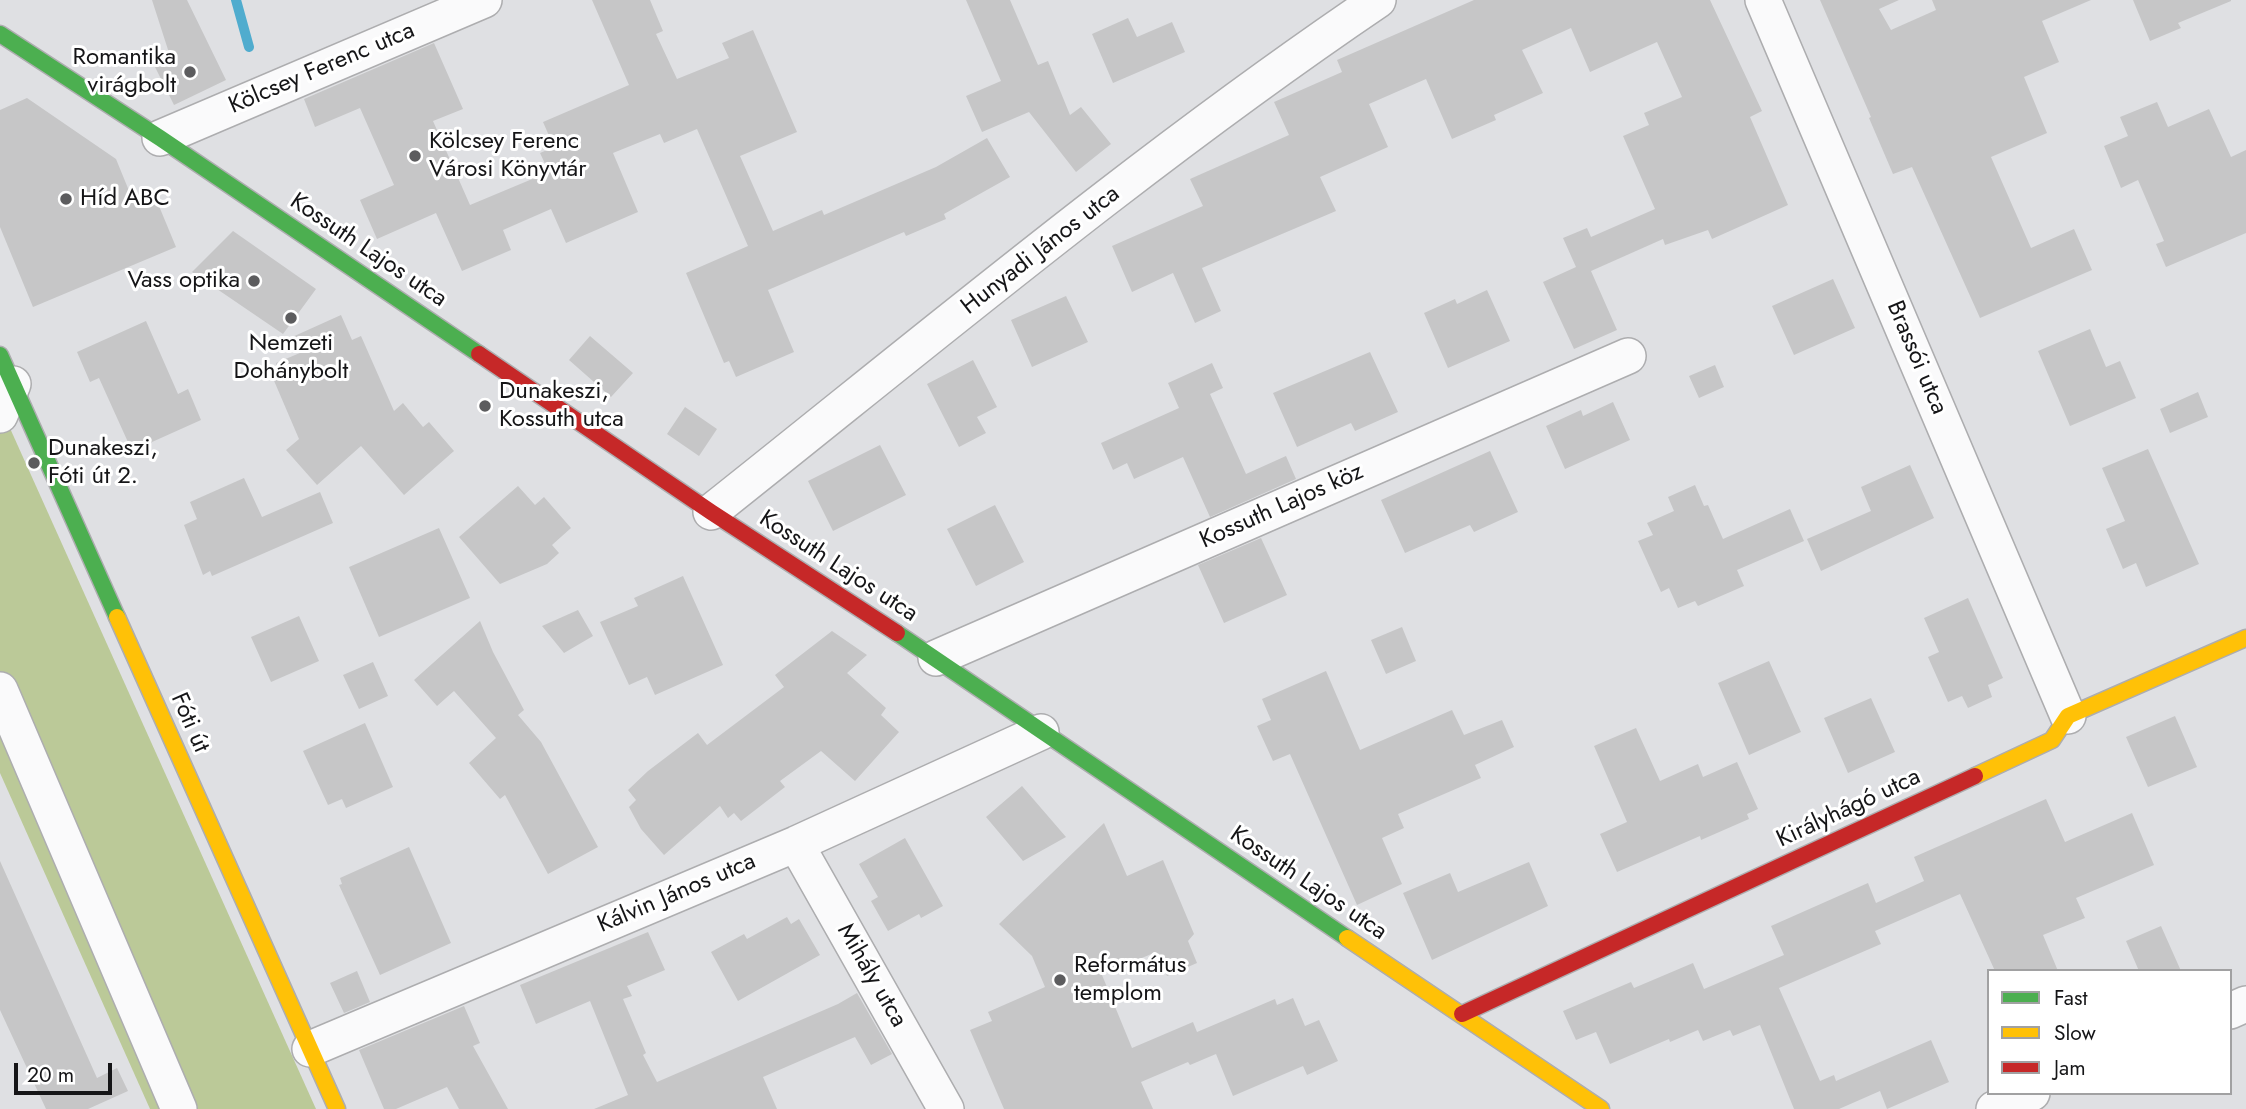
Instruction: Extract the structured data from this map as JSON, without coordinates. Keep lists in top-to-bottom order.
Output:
{
  "streets": {
    "street": [
      "Kölcsey Ferenc utca",
      "Kossuth Lajos utca",
      "Hunyadi János utca",
      "Brassói utca",
      "Kossuth Lajos köz",
      "Fóti út",
      "Királyhágó utca",
      "Kálvin János utca",
      "Mihály utca"
    ]
  },
  "crossings": [
    ["Kölcsey Ferenc utca", "Kossuth Lajos utca"],
    ["Kossuth Lajos utca", "Hunyadi János utca"],
    ["Kossuth Lajos utca", "Kossuth Lajos köz"],
    ["Kossuth Lajos utca", "Királyhágó utca"],
    ["Kossuth Lajos utca", "Kálvin János utca"],
    ["Brassói utca", "Királyhágó utca"],
    ["Fóti út", "Kálvin János utca"],
    ["Kálvin János utca", "Mihály utca"]
  ],
  "places": [
    "Romantika virágbolt",
    "Kölcsey Ferenc Városi Könyvtár",
    "Híd ABC",
    "Vass optika",
    "Nemzeti Dohánybolt",
    "Dunakeszi, Kossuth utca",
    "Dunakeszi, Fóti út 2.",
    "Református templom"
  ],
  "legend": ["Fast", "Slow", "Jam"],
  "scale_bar": "20 m"
}
